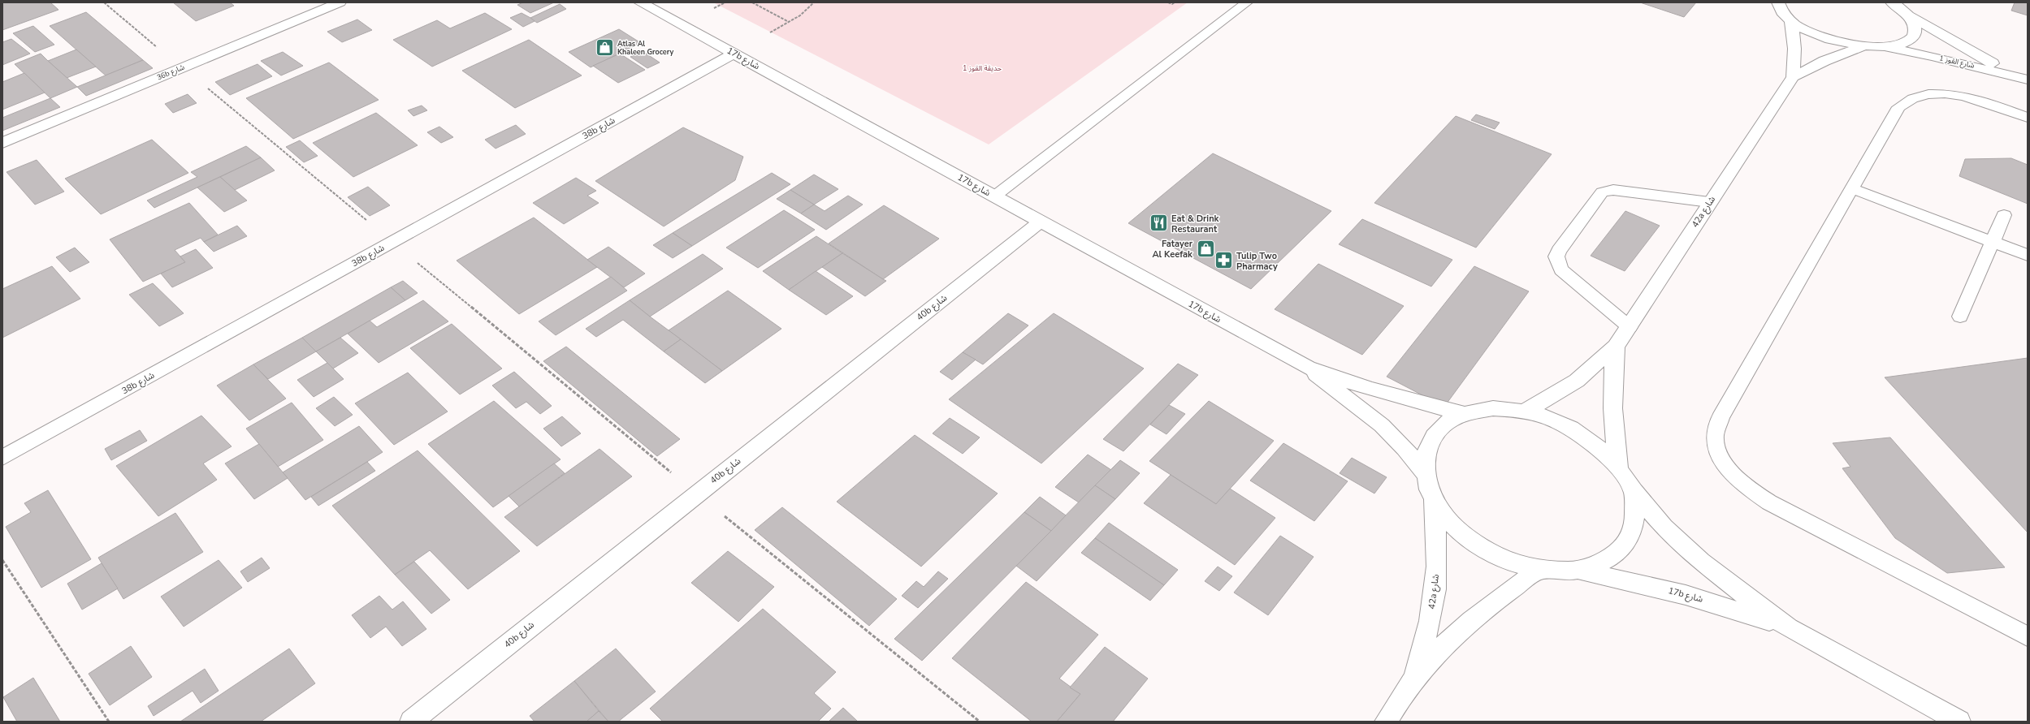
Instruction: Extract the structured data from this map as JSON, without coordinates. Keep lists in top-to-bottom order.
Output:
{
  "streets": {
    "street": [
      "17b شارع",
      "شارع القوز 1",
      "36b شارع",
      "38b شارع",
      "42a شارع",
      "40b شارع"
    ]
  },
  "crossings": [
    ["17b شارع", "38b شارع"],
    ["17b شارع", "42a شارع"],
    ["17b شارع", "40b شارع"]
  ],
  "parks": ["حديقة القوز 1"],
  "places": {
    "shop": ["Atlas Al Khaleen Grocery", "Fatayer Al Keefak"],
    "restaurant": ["Eat & Drink Restaurant"],
    "pharmacy": ["Tulip Two Pharmacy"]
  }
}
